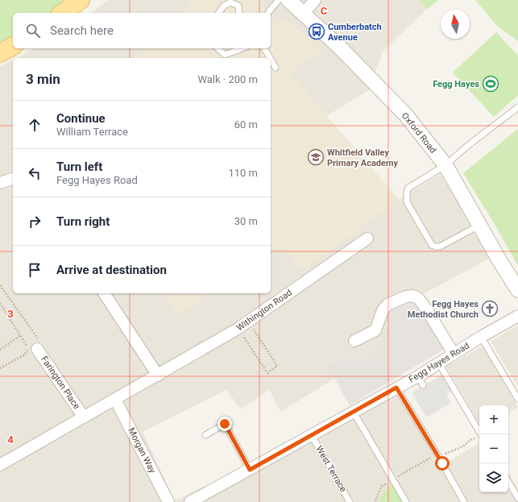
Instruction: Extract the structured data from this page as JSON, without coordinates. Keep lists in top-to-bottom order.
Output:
{
  "streets": {
    "street": [
      "Oxford Road",
      "Withington Road",
      "Fegg Hayes Road",
      "Farington Place",
      "Morgan Way"
    ],
    "lane": ["West Terrace"]
  },
  "crossings": [
    ["Withington Road", "Farington Place"],
    ["Withington Road", "Morgan Way"],
    ["Fegg Hayes Road", "West Terrace"]
  ],
  "places": {
    "bus stop": ["Cumberbatch Avenue"],
    "sports": ["Fegg Hayes"],
    "school or university": ["Whitfield Valley Primary Academy"],
    "church": ["Fegg Hayes Methodist Church"]
  },
  "north": "top",
  "page": {
    "search": "Search here",
    "heading": ["3 min", "Walk · 200 m"],
    "list": [
      ["Continue", "William Terrace", "60 m"],
      ["Turn left", "Fegg Hayes Road", "110 m"],
      ["Turn right", "30 m"],
      "Arrive at destination"
    ],
    "map_buttons": ["+", "−"]
  },
  "grid": {
    "columns": ["C"],
    "rows": ["3", "4"]
  }
}
